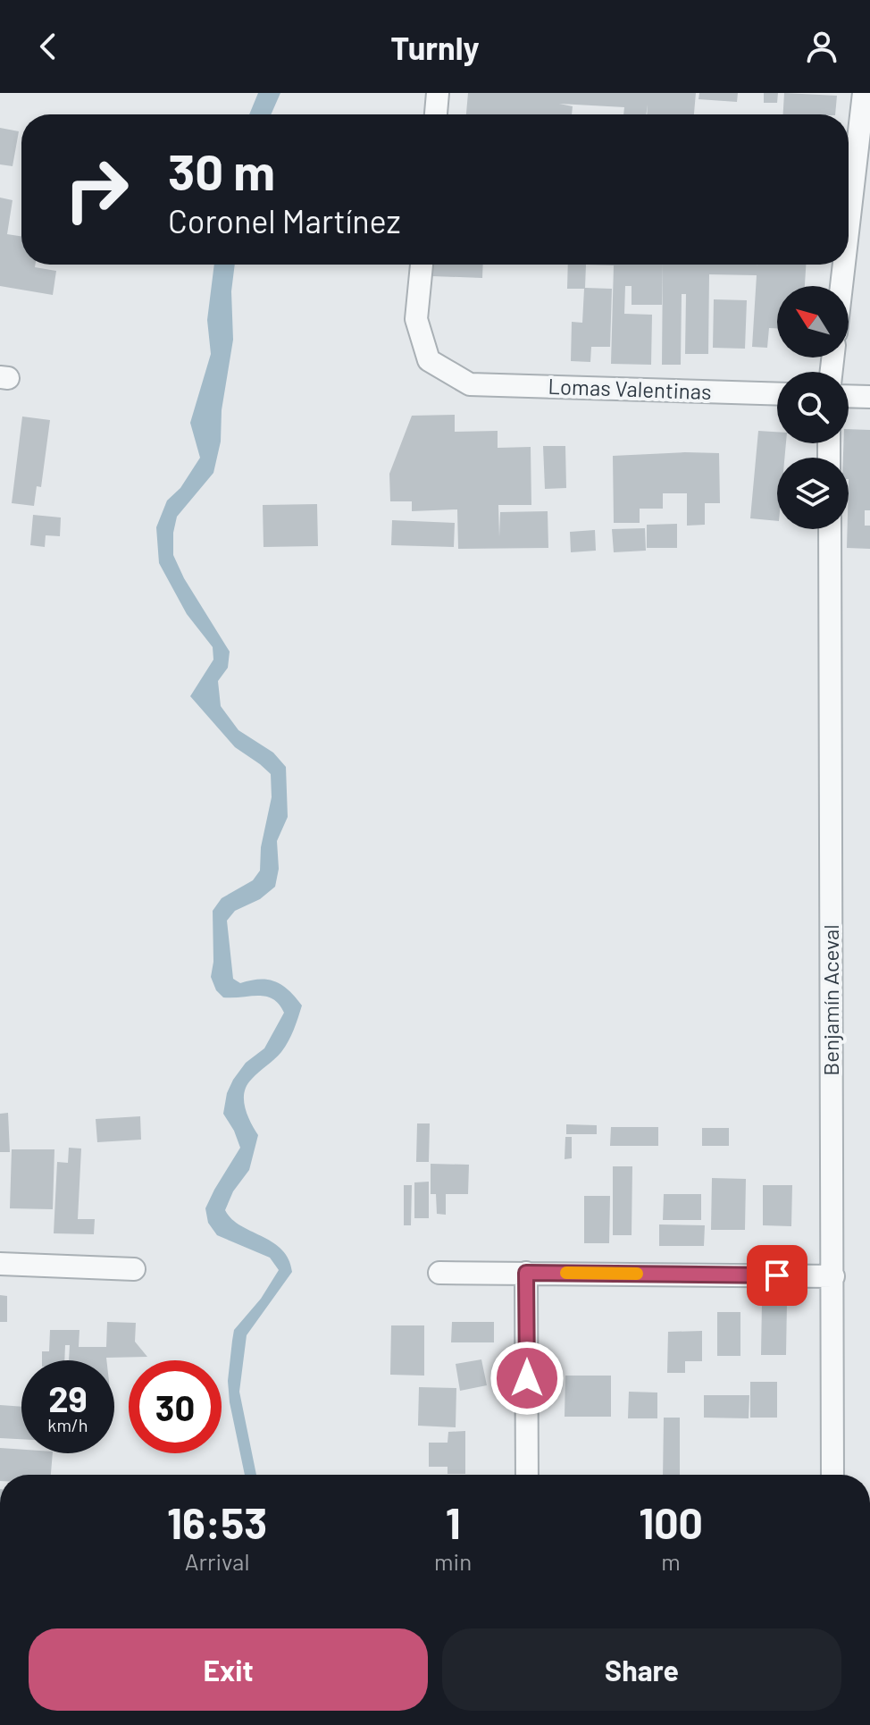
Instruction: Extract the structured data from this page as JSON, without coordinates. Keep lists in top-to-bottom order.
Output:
{
  "streets": {
    "street": ["Lomas Valentinas", "Benjamín Aceval"]
  },
  "north": "top left",
  "page": {
    "header": "Turnly",
    "turn": ["30 m", "Coronel Martínez"],
    "speed": "29 km/h",
    "limit": "30",
    "eta": [
      "16:53",
      "Arrival",
      "1",
      "min",
      "100",
      "m"
    ],
    "buttons": ["Exit", "Share"]
  }
}
